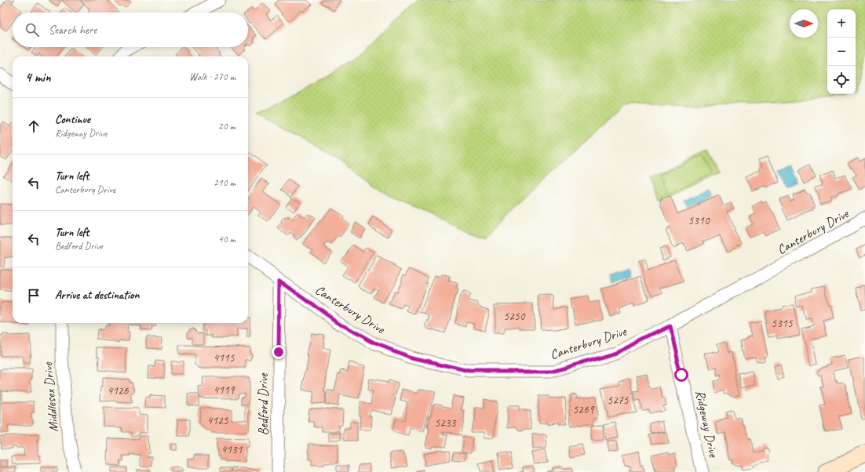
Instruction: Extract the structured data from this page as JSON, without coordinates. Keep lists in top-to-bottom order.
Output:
{
  "streets": {
    "street": [
      "Canterbury Drive",
      "Middlesex Drive",
      "Bedford Drive",
      "Ridgeway Drive"
    ]
  },
  "crossings": [
    ["Canterbury Drive", "Bedford Drive"],
    ["Canterbury Drive", "Ridgeway Drive"]
  ],
  "house_numbers": [
    "5310",
    "5250",
    "5315",
    "4115",
    "4119",
    "4126",
    "5275",
    "5269",
    "4125",
    "5233",
    "4131"
  ],
  "north": "right",
  "page": {
    "map_buttons": ["+", "−"],
    "search": "Search here",
    "heading": ["4 min", "Walk · 270 m"],
    "list": [
      ["Continue", "Ridgeway Drive", "20 m"],
      ["Turn left", "Canterbury Drive", "210 m"],
      ["Turn left", "Bedford Drive", "40 m"],
      "Arrive at destination"
    ]
  }
}
